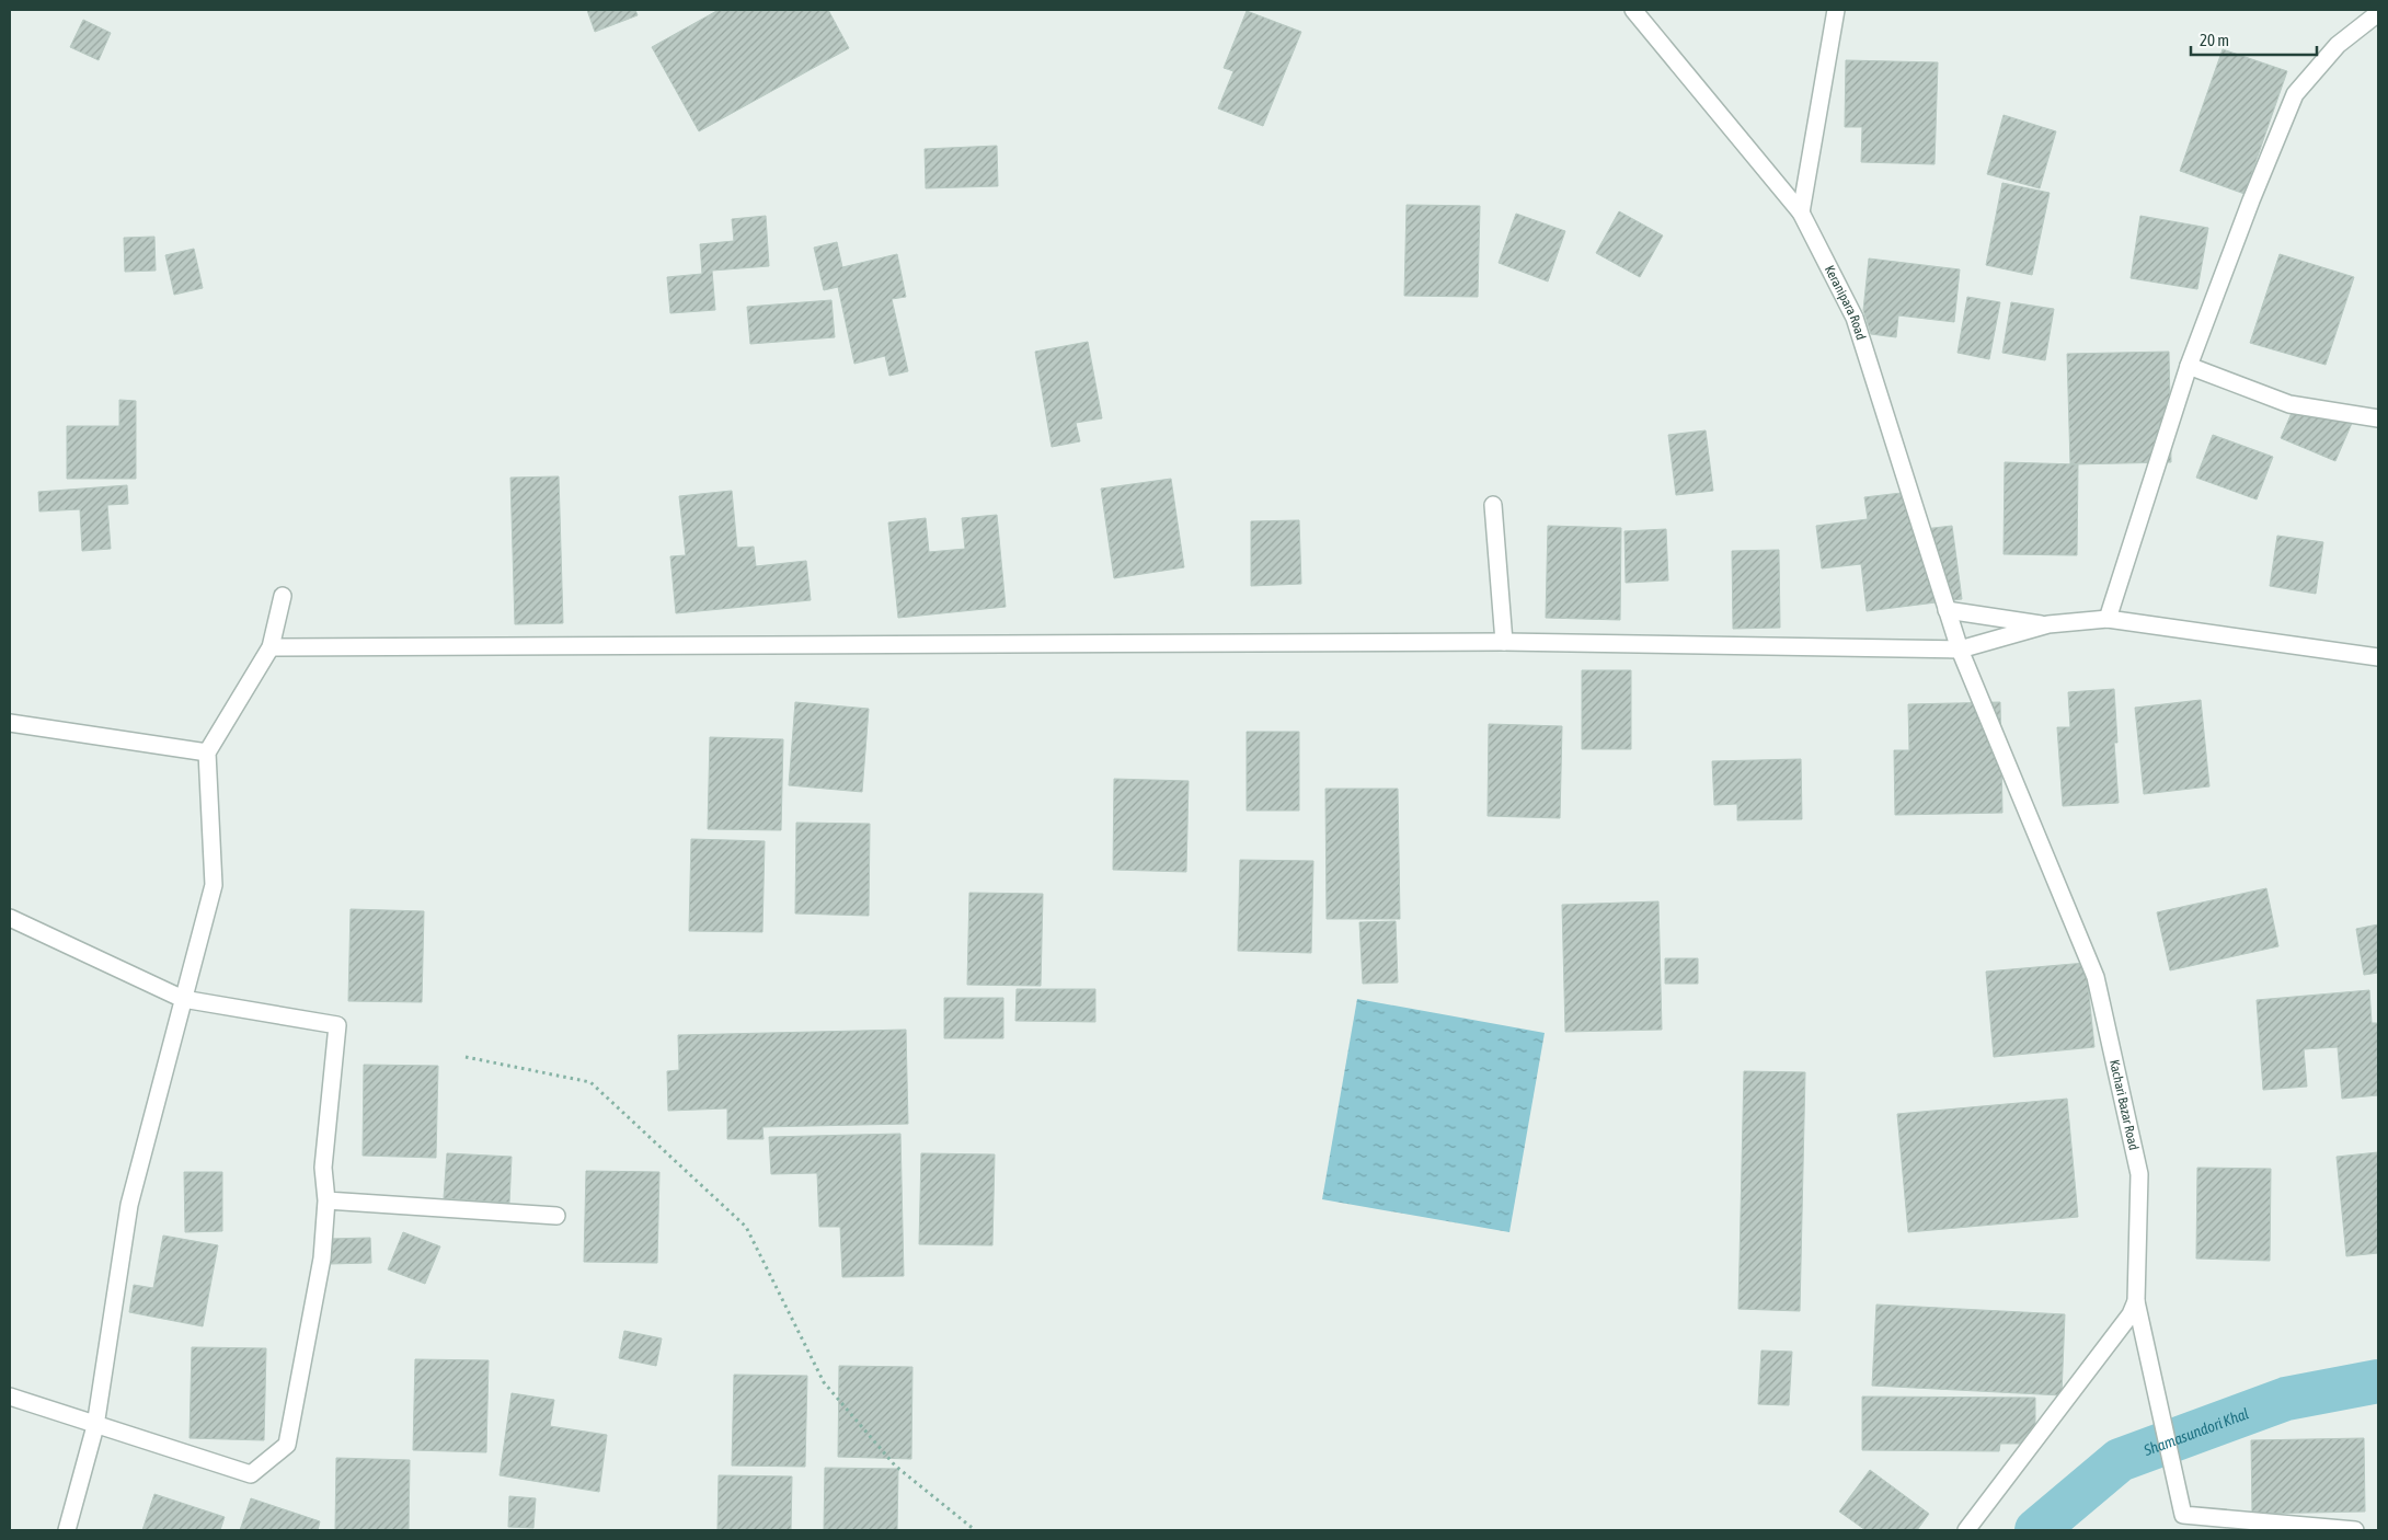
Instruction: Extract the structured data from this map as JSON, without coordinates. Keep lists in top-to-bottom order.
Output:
{
  "streets": {
    "street": ["Keranipara Road", "Kachari Bazar Road"]
  },
  "crossings": [
    ["Keranipara Road", "Kachari Bazar Road"]
  ],
  "water": ["Shamasundori Khal"],
  "scale_bar": "20 m"
}
